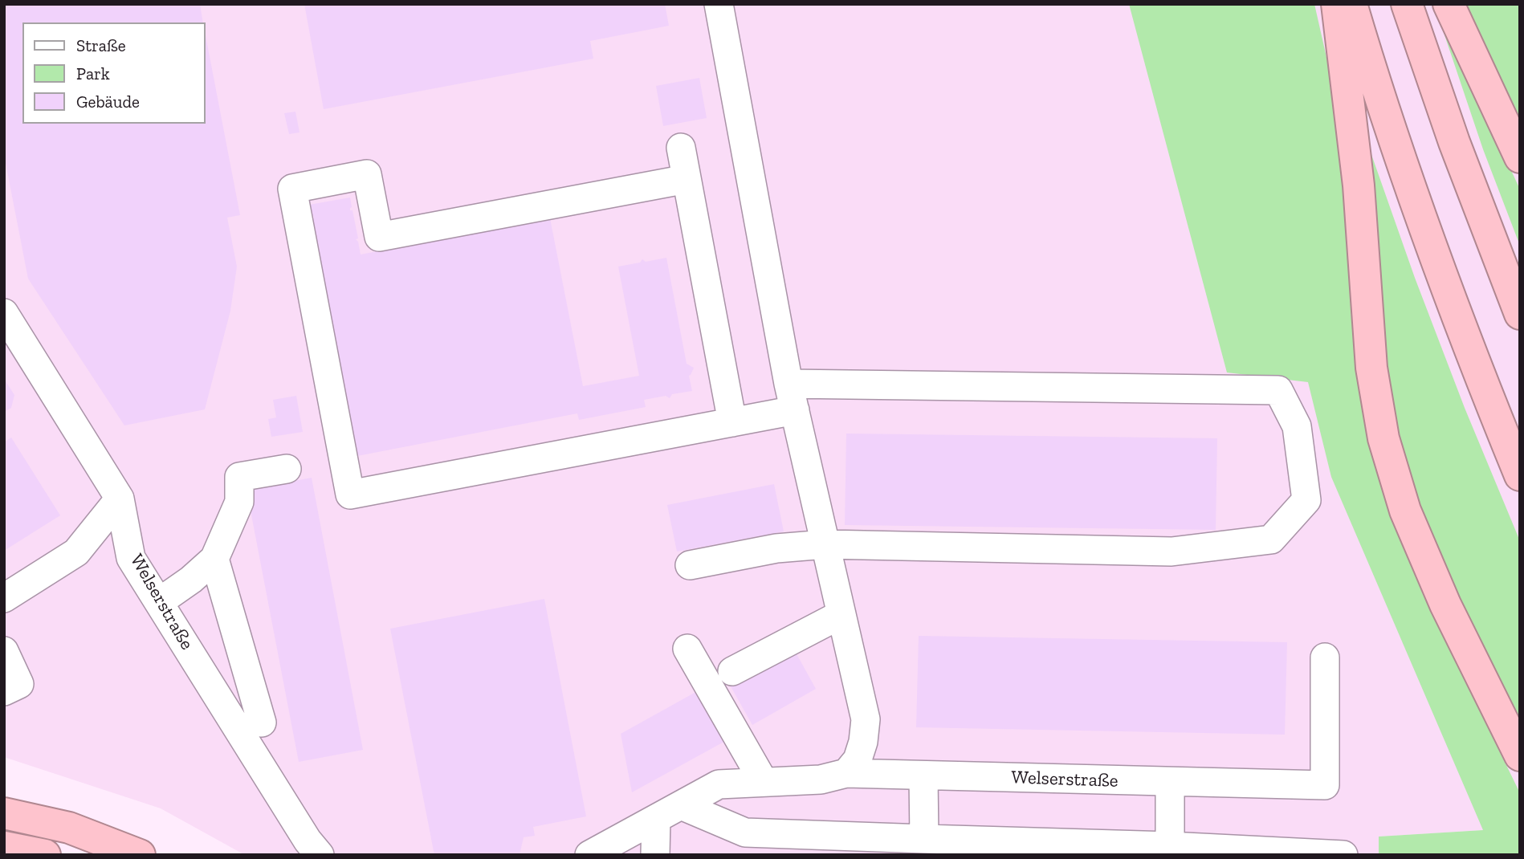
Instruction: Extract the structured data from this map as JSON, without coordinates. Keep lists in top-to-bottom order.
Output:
{
  "streets": {
    "street": ["Welserstraße"]
  },
  "legend": ["Straße", "Park", "Gebäude"]
}
